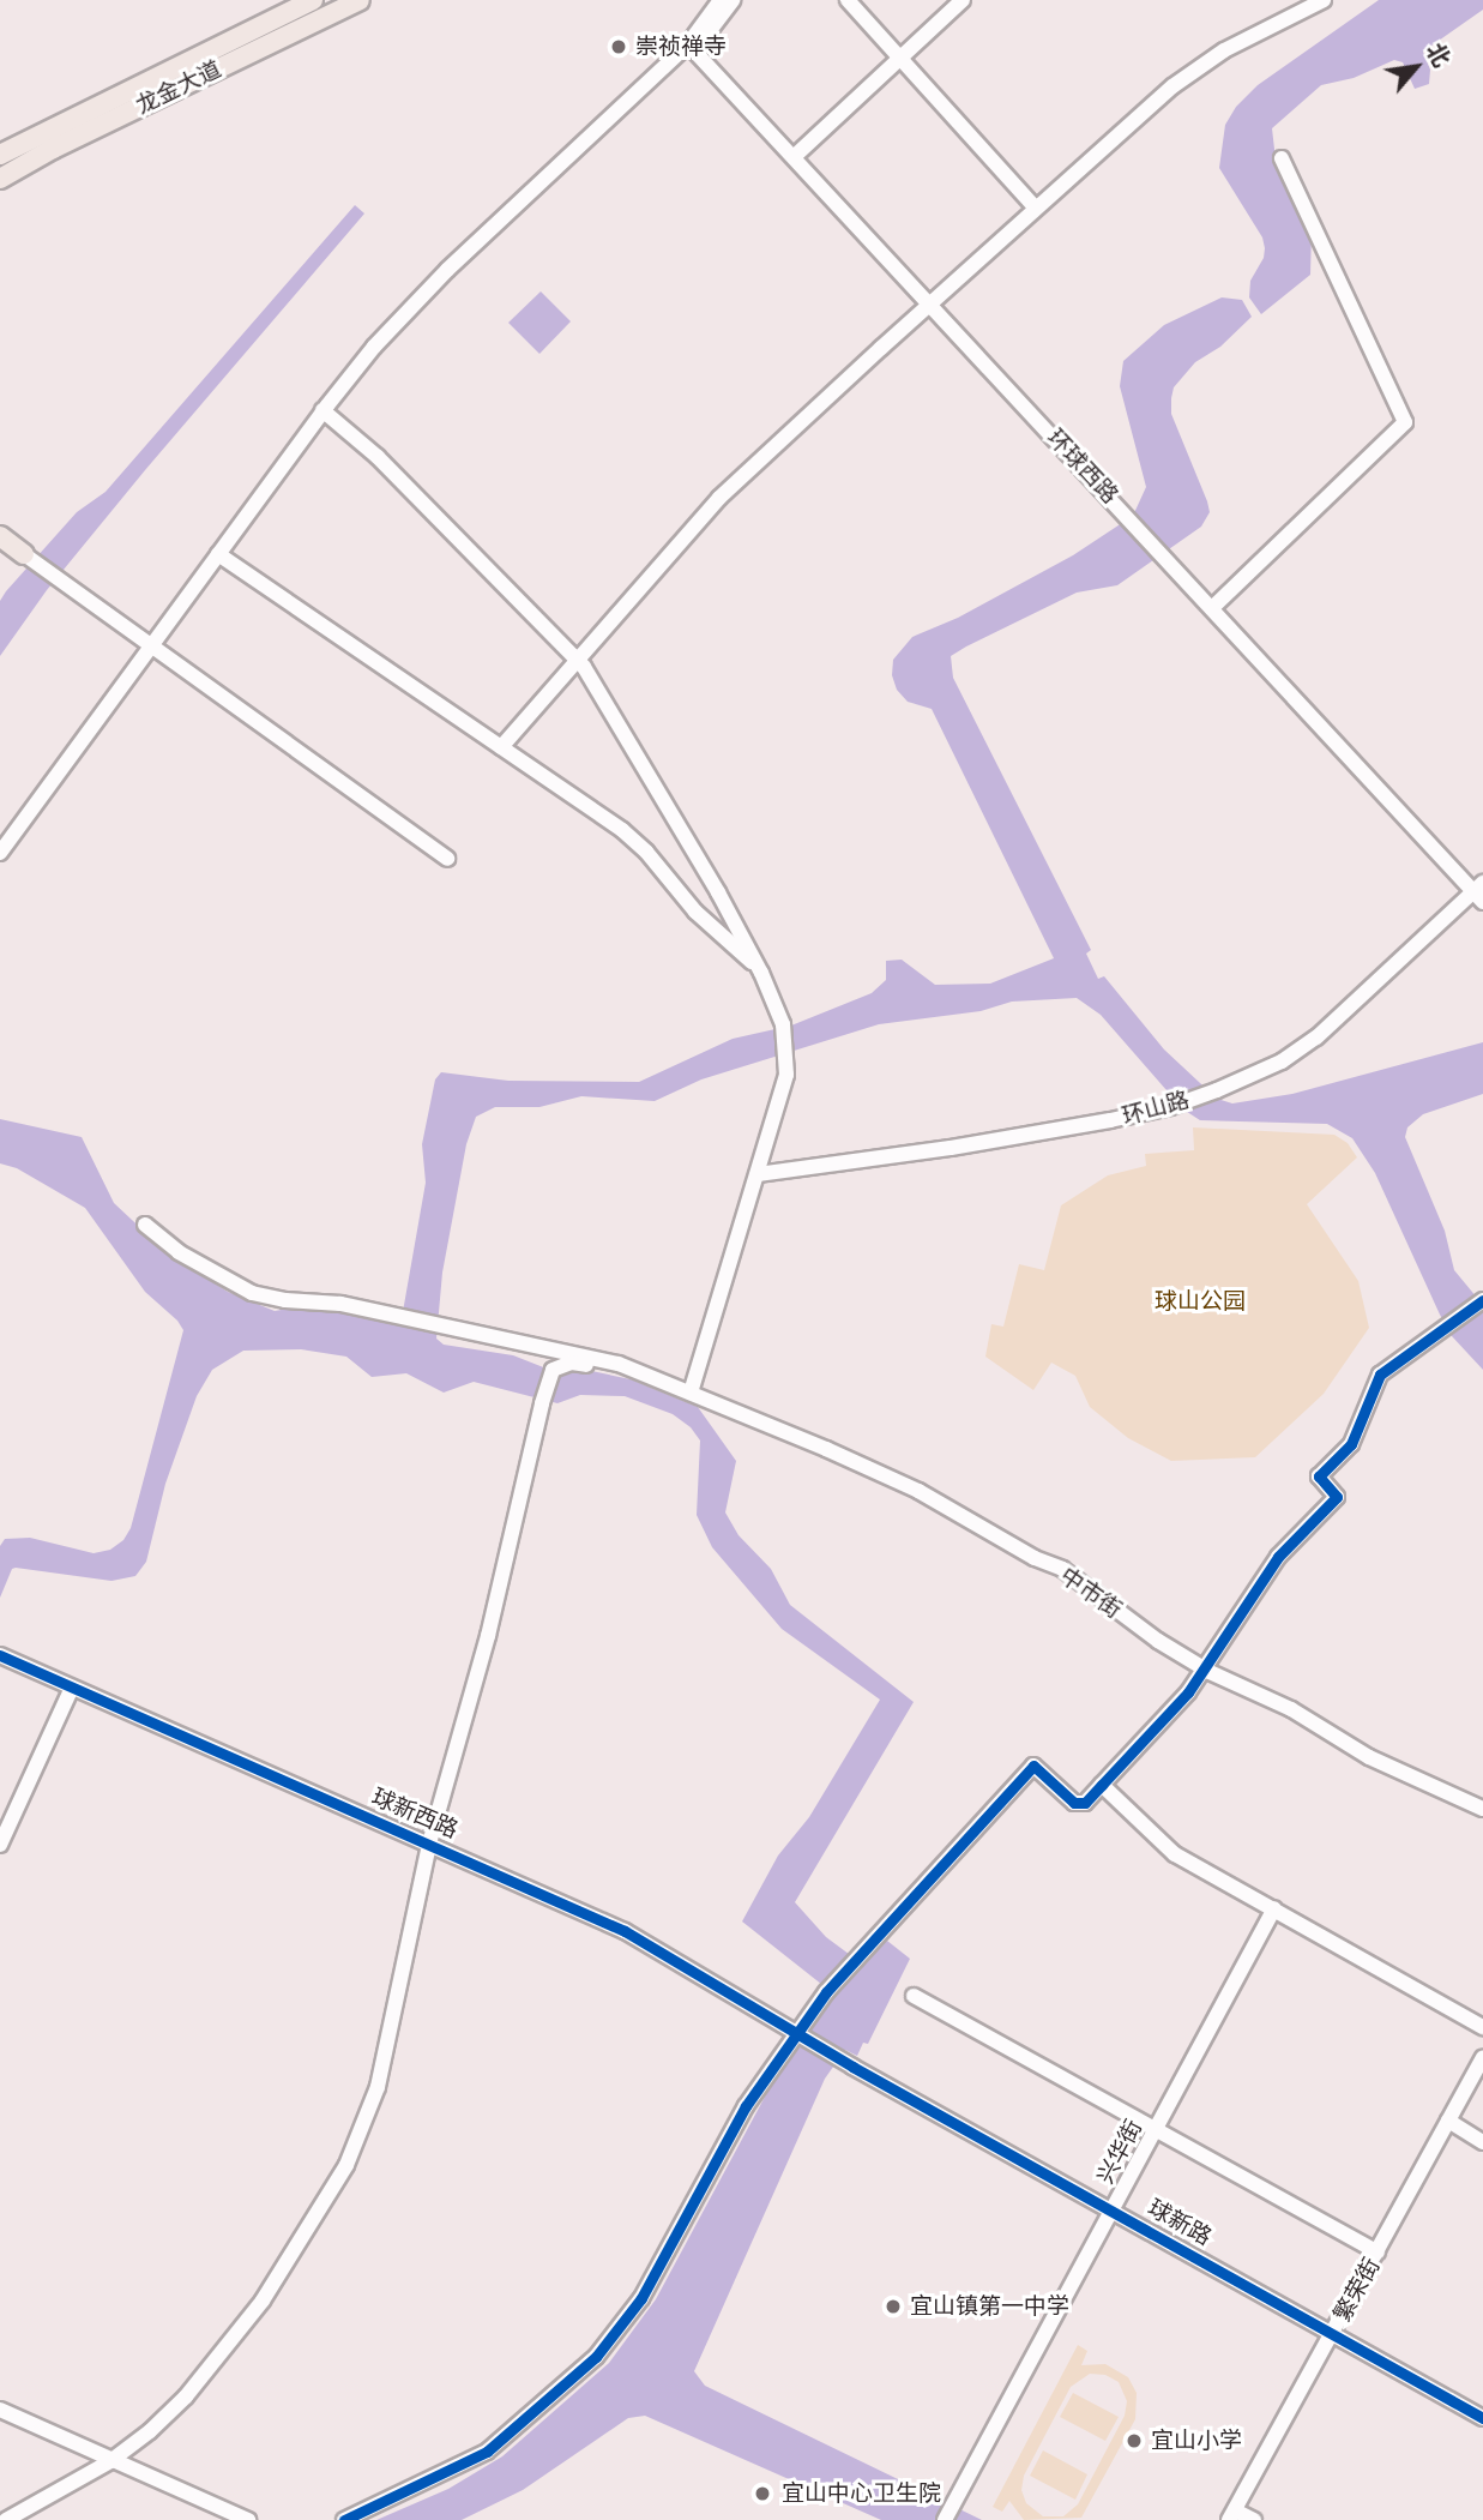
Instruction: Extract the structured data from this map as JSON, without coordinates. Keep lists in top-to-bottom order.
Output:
{
  "streets": {
    "main road": ["龙金大道"],
    "street": [
      "环球西路",
      "环山路",
      "中市街",
      "球新西路",
      "兴华街",
      "球新路",
      "繁荣街"
    ]
  },
  "crossings": [
    ["环球西路", "环山路"],
    ["球新西路", "球新路"],
    ["兴华街", "球新路"],
    ["球新路", "繁荣街"]
  ],
  "parks": ["球山公园"],
  "places": [
    "崇祯禅寺",
    "宜山镇第一中学",
    "宜山小学",
    "宜山中心卫生院"
  ],
  "north": "top right"
}
